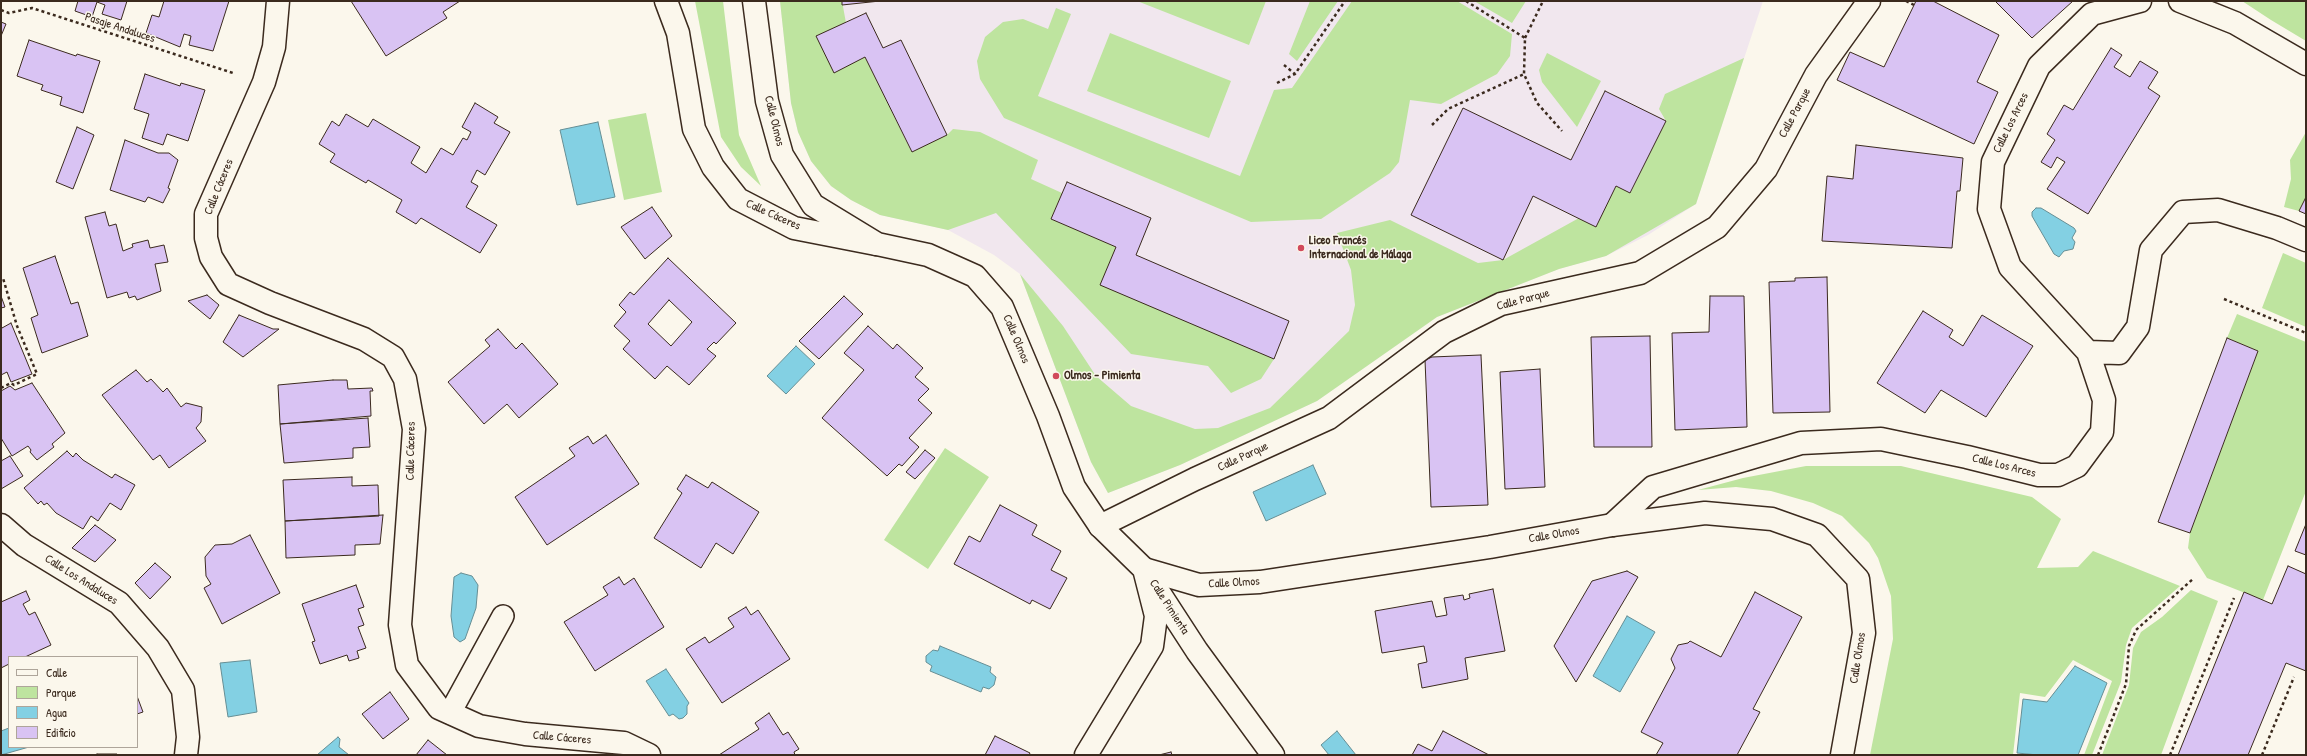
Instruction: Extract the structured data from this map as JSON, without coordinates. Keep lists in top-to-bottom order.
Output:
{
  "streets": {
    "street": [
      "Calle Parque",
      "Calle Olmos",
      "Calle Los Arces",
      "Calle Cáceres",
      "Calle Los Andaluces",
      "Calle Pimienta"
    ],
    "path": ["Pasaje Andaluces"]
  },
  "crossings": [
    ["Calle Parque", "Calle Olmos"],
    ["Calle Olmos", "Calle Los Arces"],
    ["Calle Olmos", "Calle Cáceres"],
    ["Calle Olmos", "Calle Pimienta"]
  ],
  "places": ["Liceo Francés Internacional de Málaga", "Olmos - Pimienta"],
  "legend": [
    "Calle",
    "Parque",
    "Agua",
    "Edificio"
  ]
}
